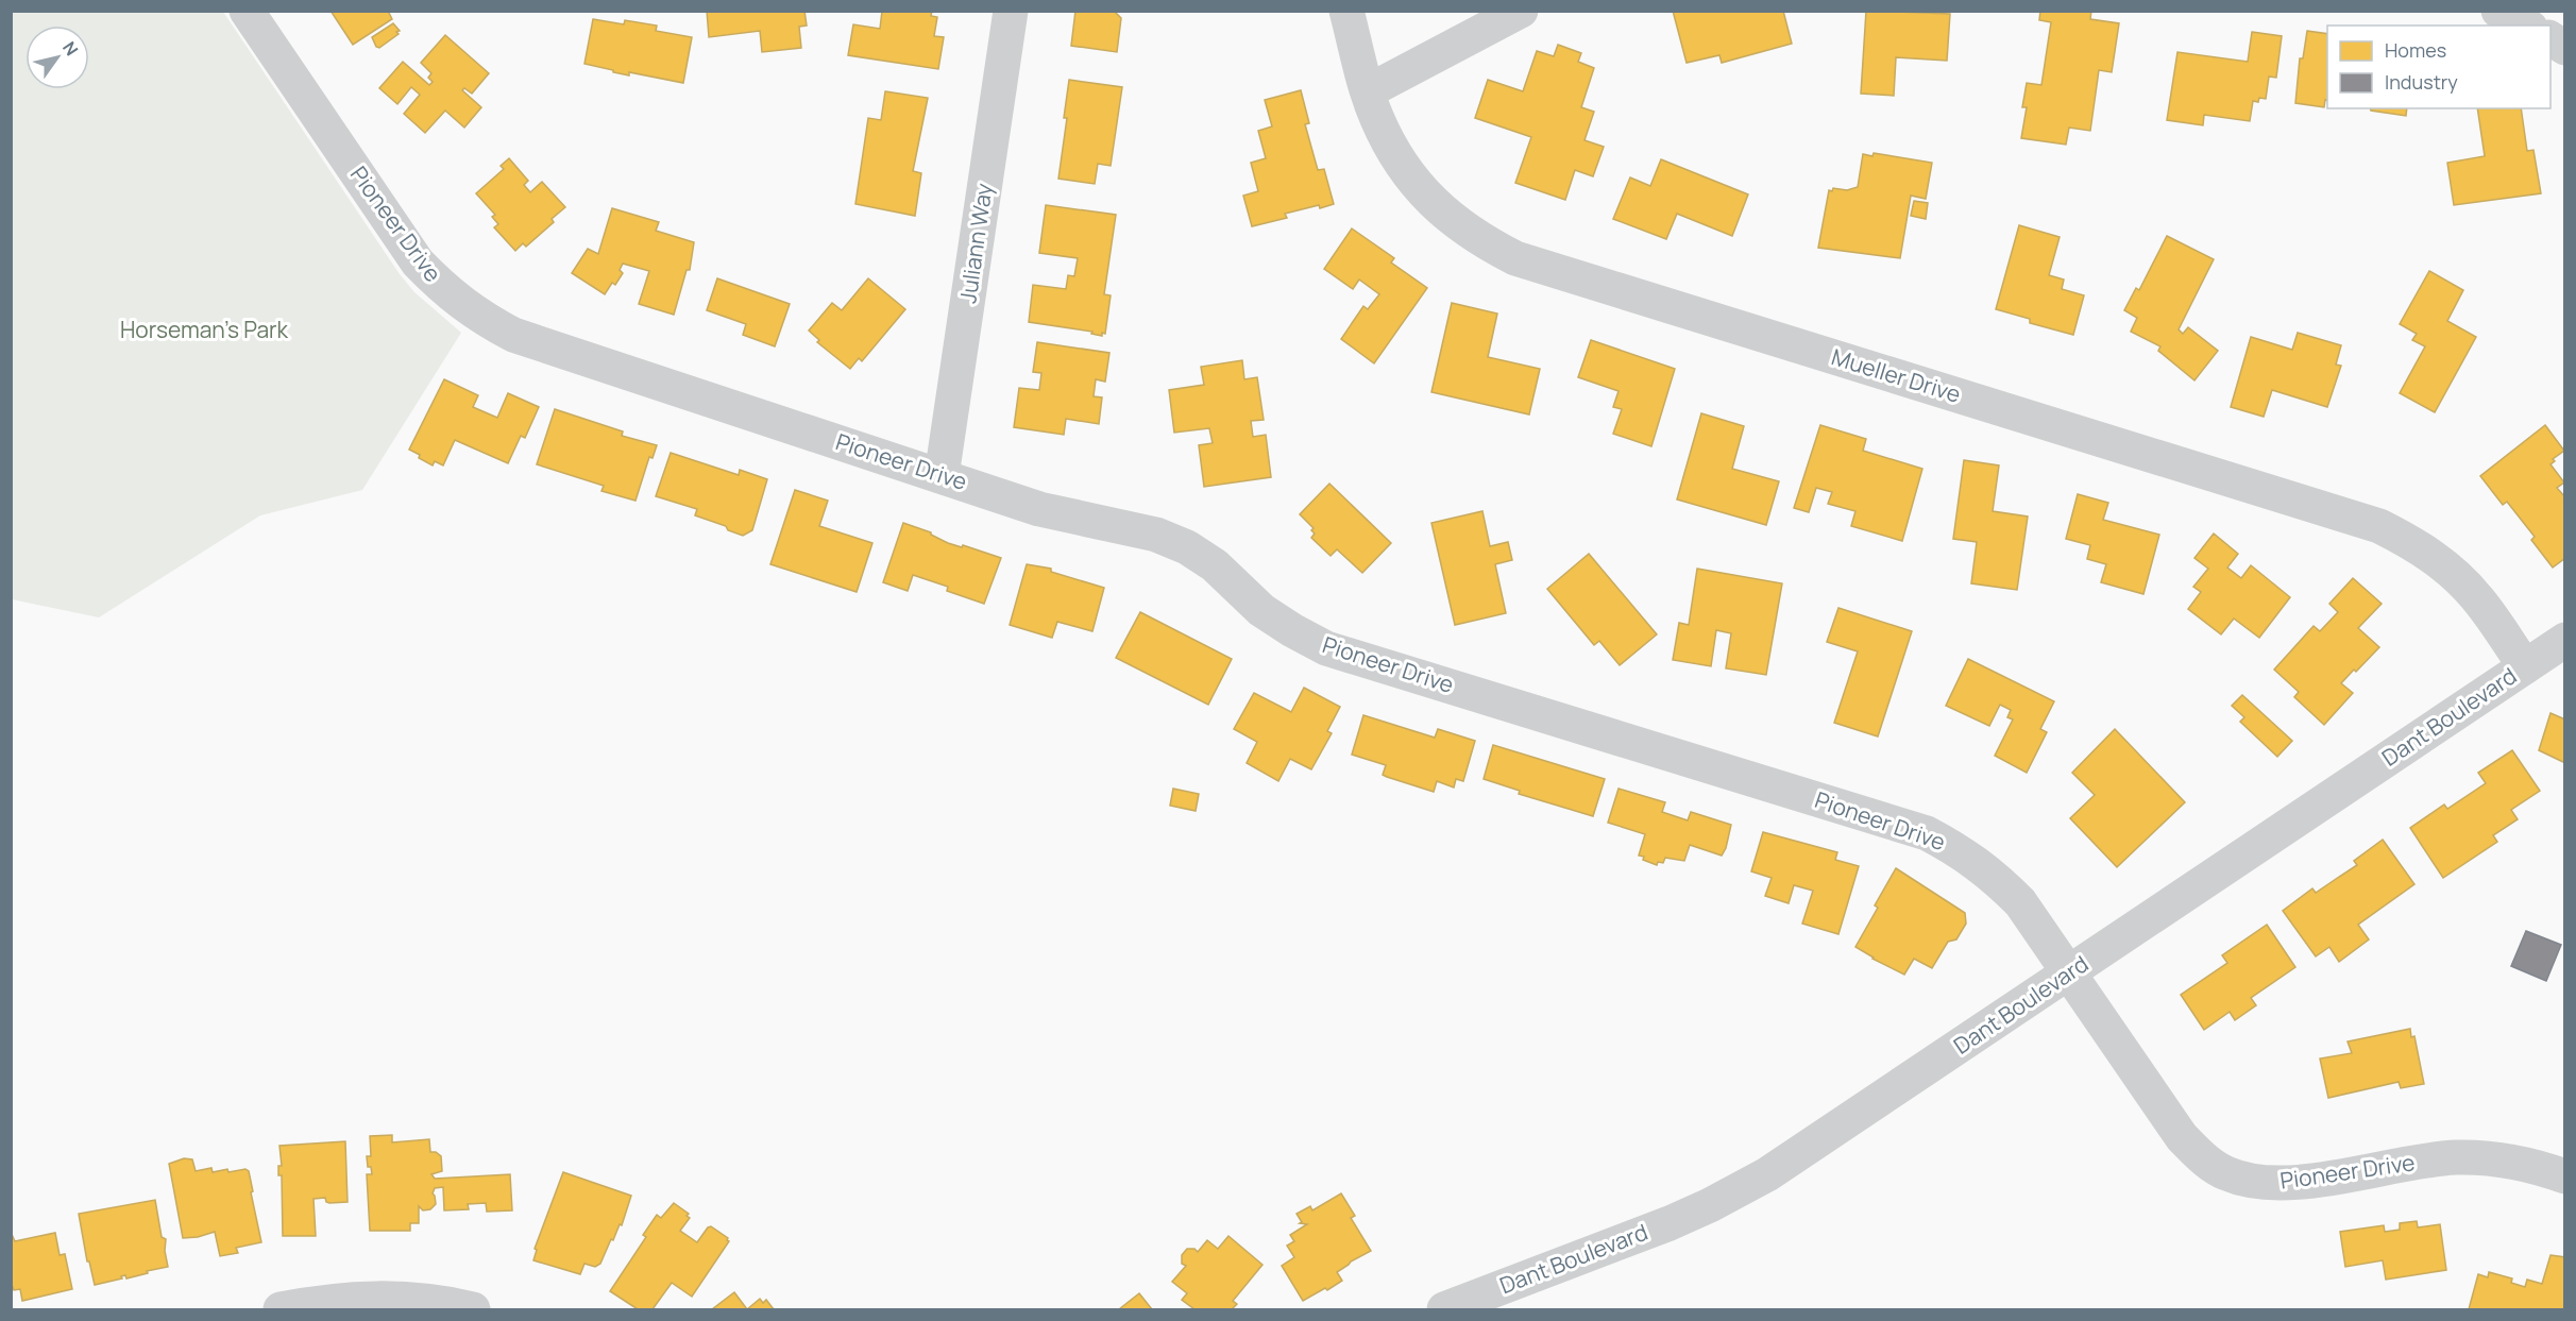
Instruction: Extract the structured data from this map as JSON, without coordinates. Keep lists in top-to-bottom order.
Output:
{
  "streets": {
    "street": [
      "Pioneer Drive",
      "Juliann Way",
      "Mueller Drive",
      "Dant Boulevard"
    ]
  },
  "crossings": [
    ["Pioneer Drive", "Juliann Way"],
    ["Pioneer Drive", "Dant Boulevard"],
    ["Mueller Drive", "Dant Boulevard"]
  ],
  "parks": ["Horseman's Park"],
  "legend": ["Homes", "Industry"],
  "north": "top right"
}
